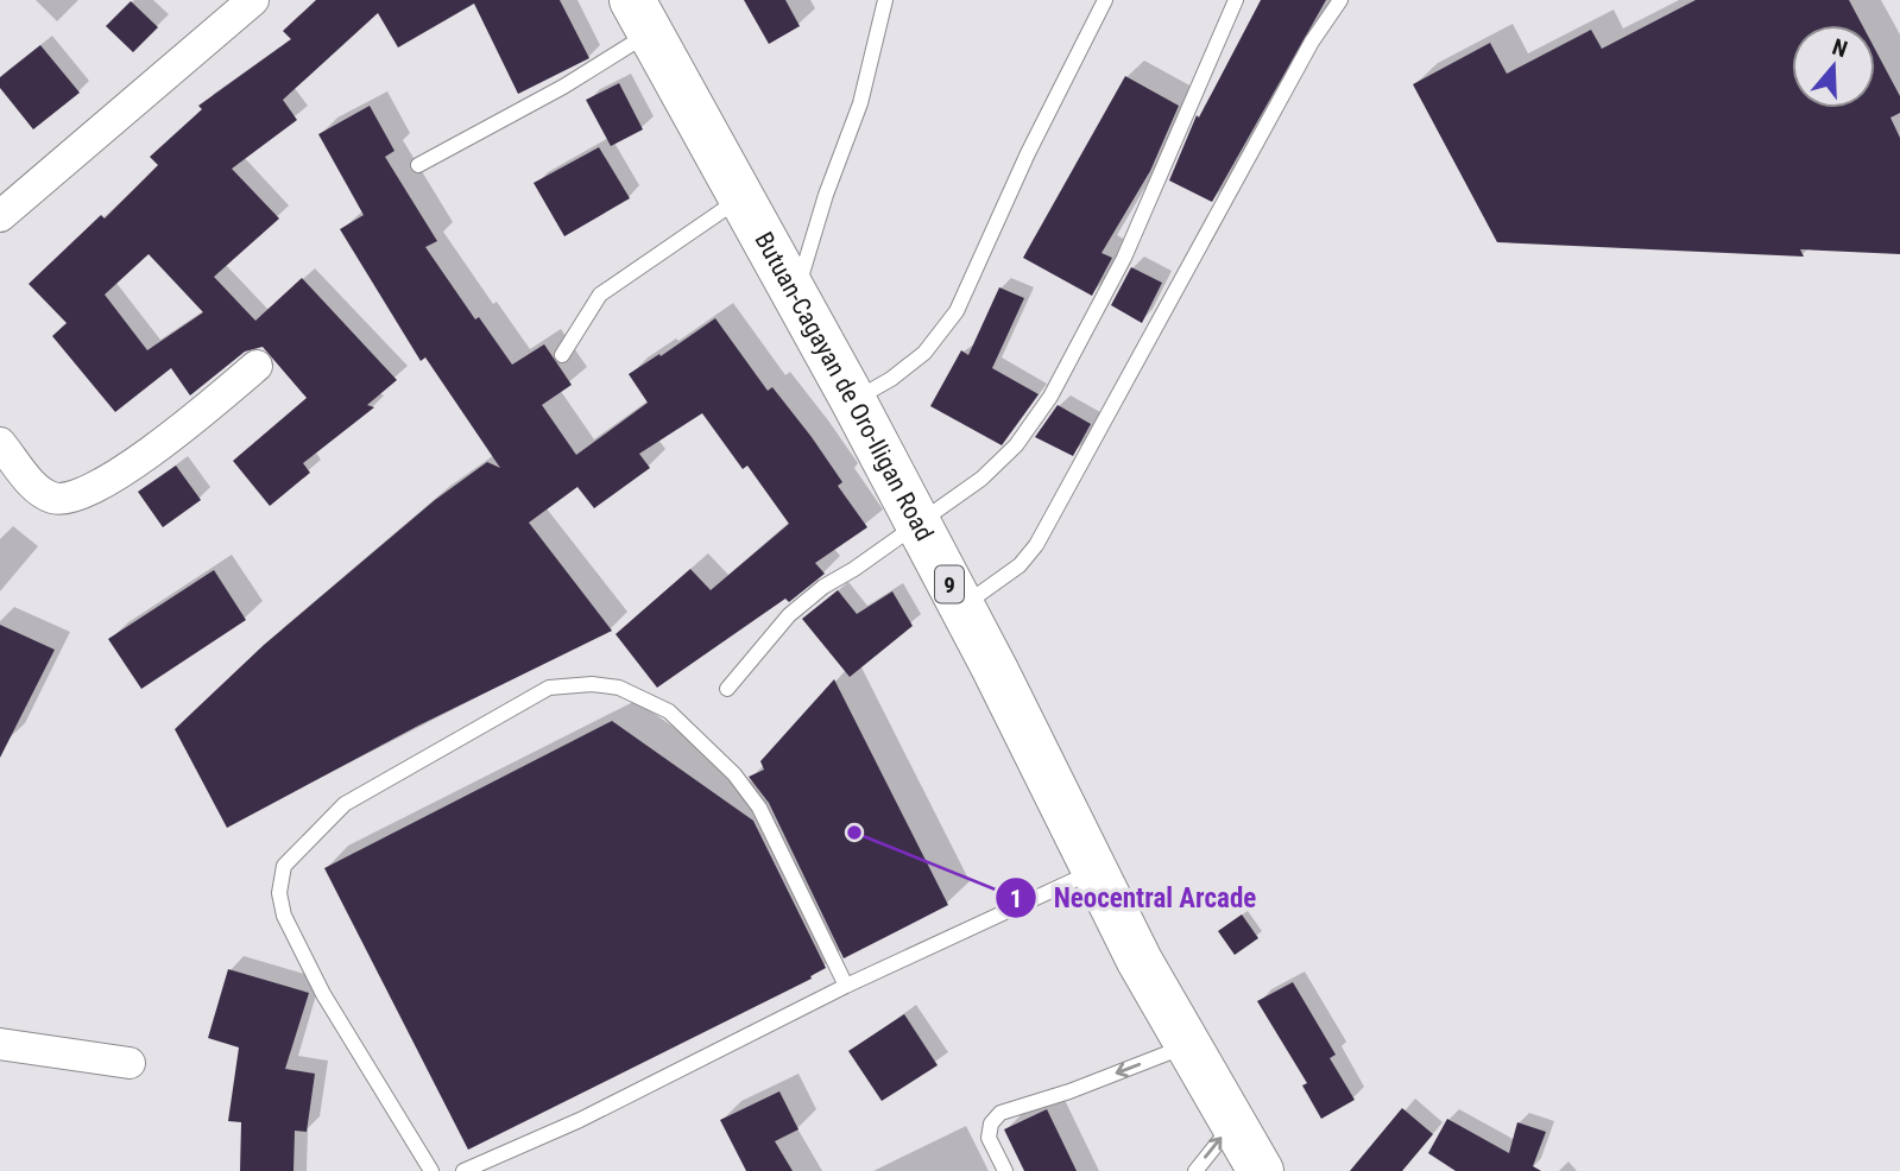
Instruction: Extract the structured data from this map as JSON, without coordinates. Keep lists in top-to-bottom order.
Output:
{
  "streets": {
    "highway": ["Butuan-Cagayan de Oro-Iligan Road", "9"]
  },
  "places": ["Neocentral Arcade"],
  "north": "top"
}
